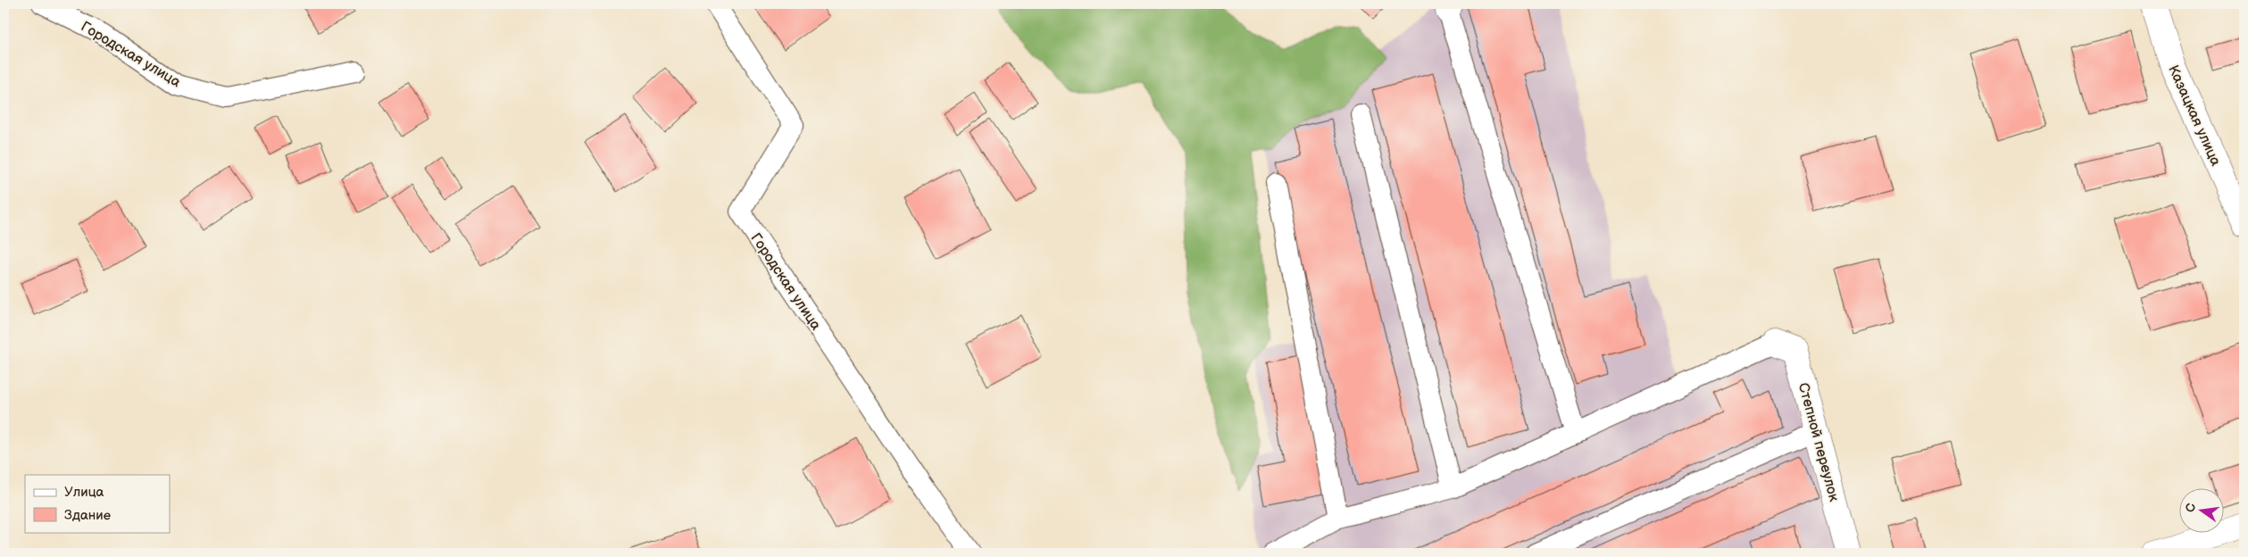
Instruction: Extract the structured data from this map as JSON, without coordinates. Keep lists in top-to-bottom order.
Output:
{
  "streets": {
    "street": ["Казацкая улица", "Степной переулок"],
    "lane": ["Городская улица"]
  },
  "legend": ["Улица", "Здание"],
  "north": "left"
}
